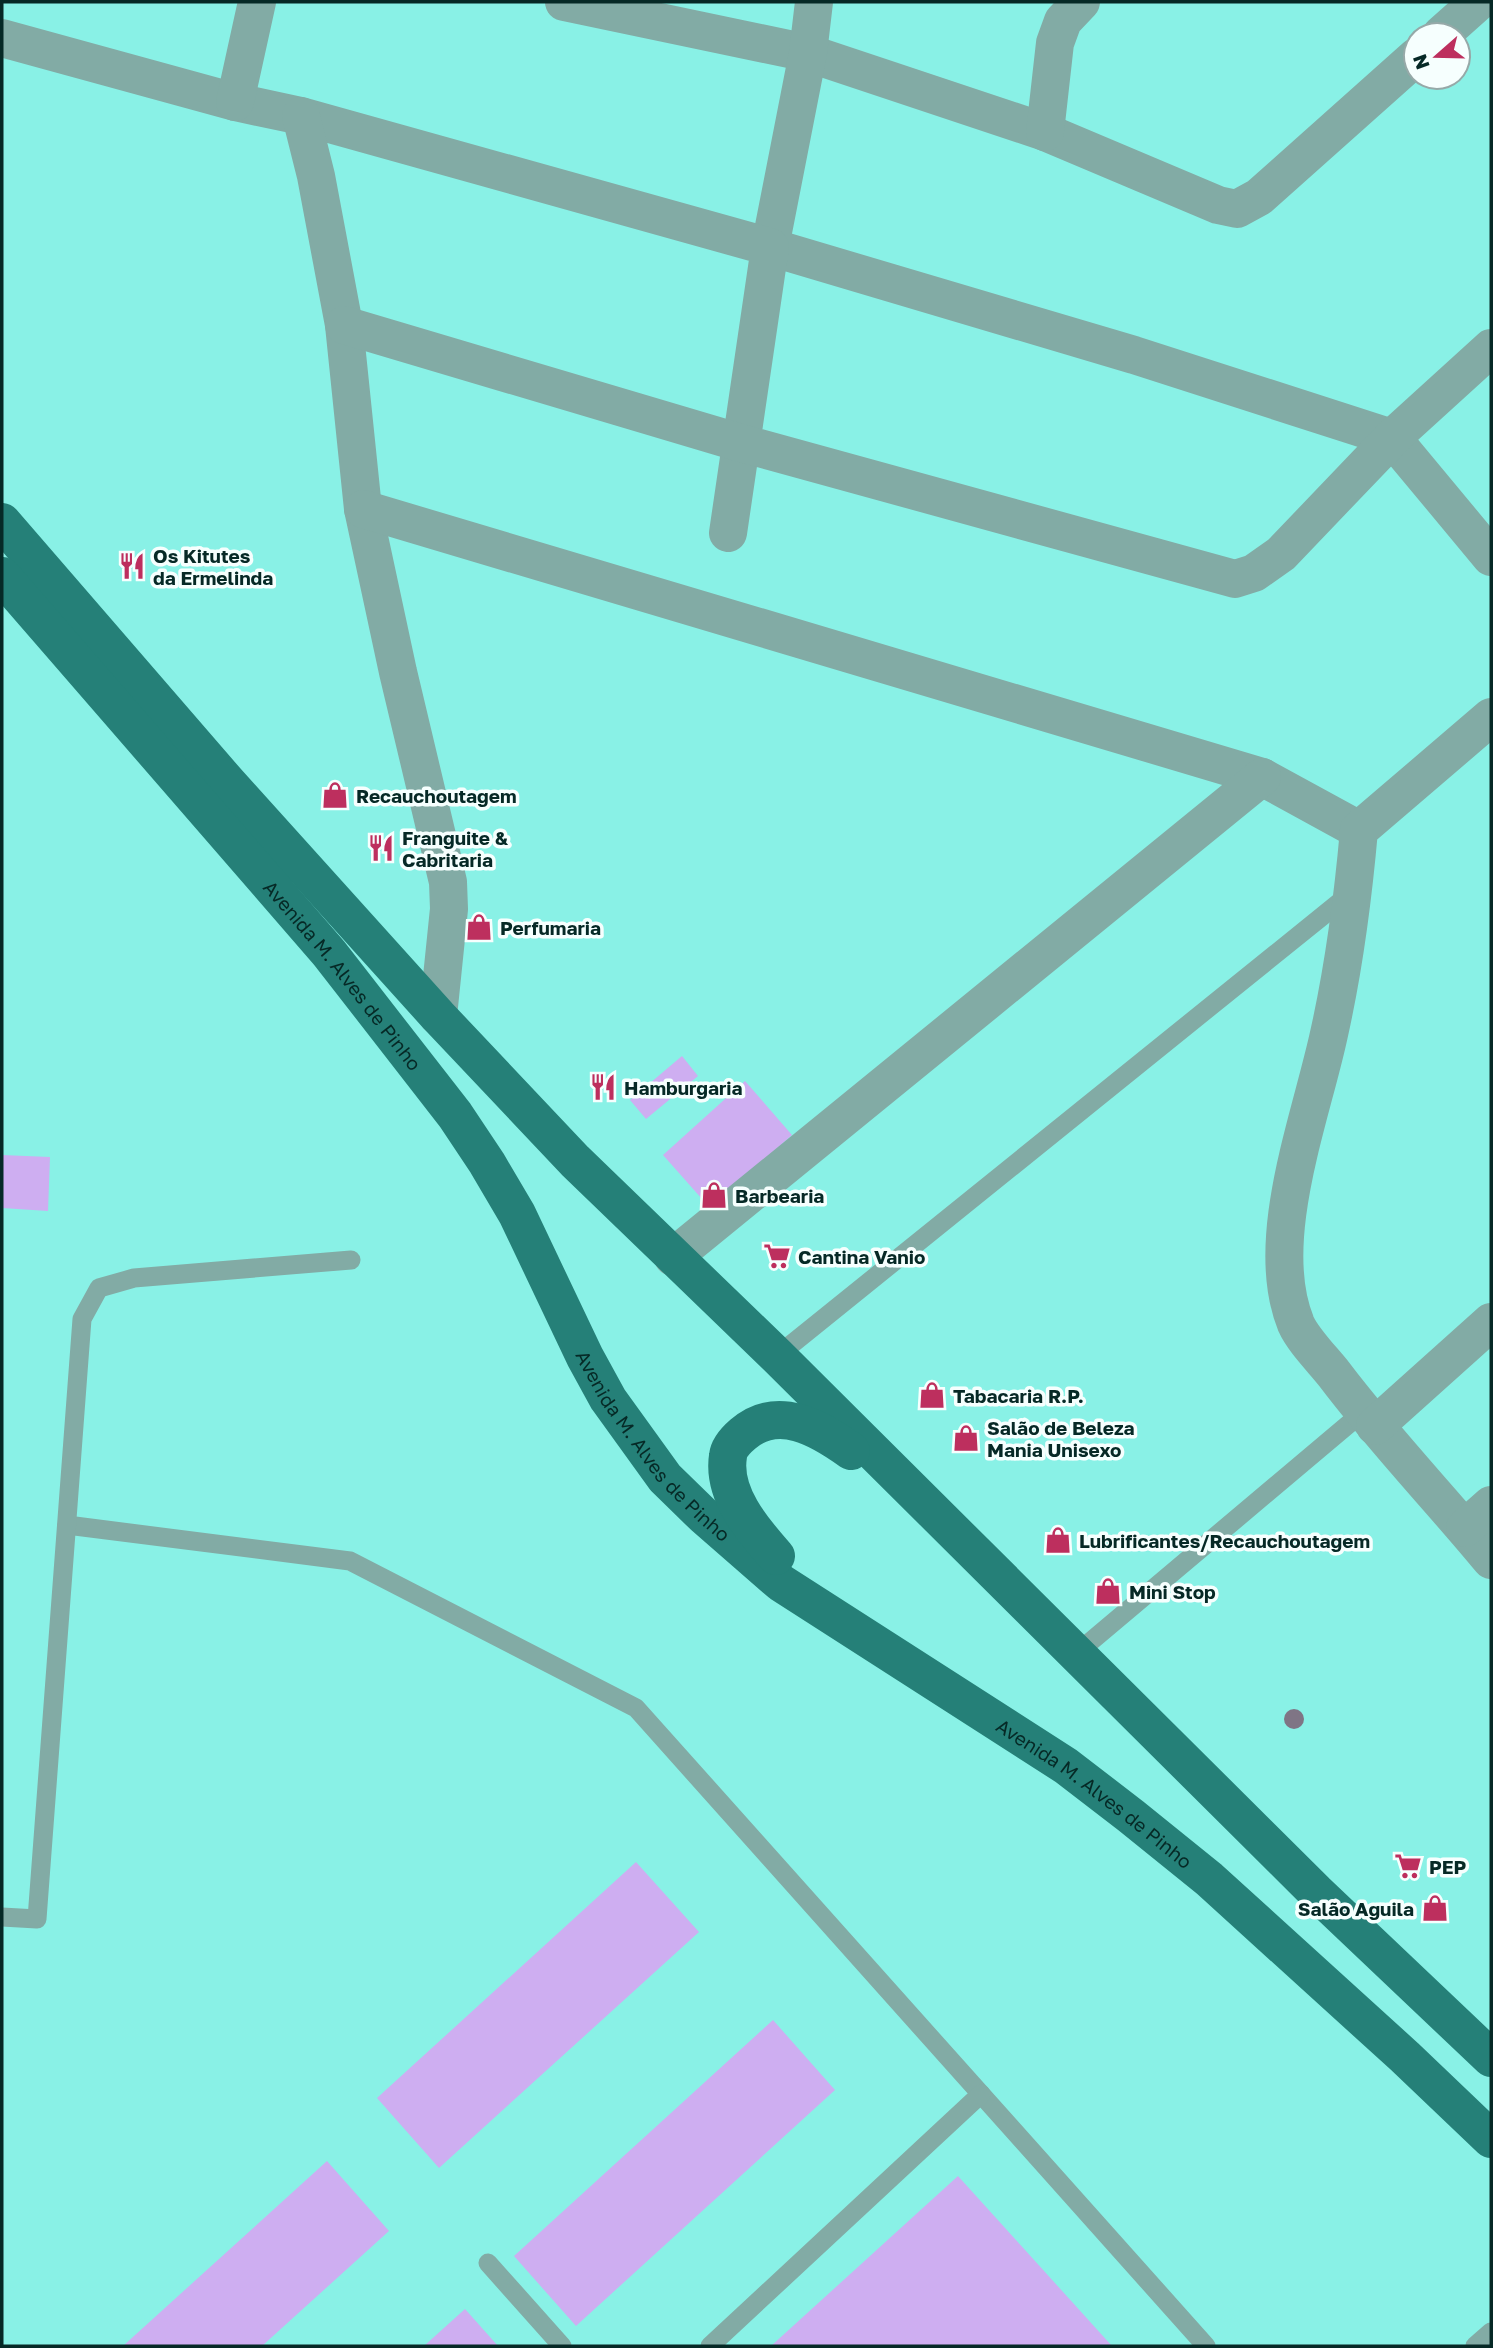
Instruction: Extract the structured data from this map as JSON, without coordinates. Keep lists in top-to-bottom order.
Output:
{
  "streets": {
    "main road": ["Avenida M. Alves de Pinho"]
  },
  "places": {
    "restaurant": ["Os Kitutes da Ermelinda", "Franguite & Cabritaria", "Hamburgaria"],
    "shop": [
      "Recauchoutagem",
      "Perfumaria",
      "Barbearia",
      "Tabacaria R.P.",
      "Salão de Beleza Mania Unisexo",
      "Lubrificantes/Recauchoutagem",
      "Mini Stop",
      "Salão Aguila"
    ],
    "supermarket": ["Cantina Vanio", "PEP"]
  },
  "north": "left"
}
